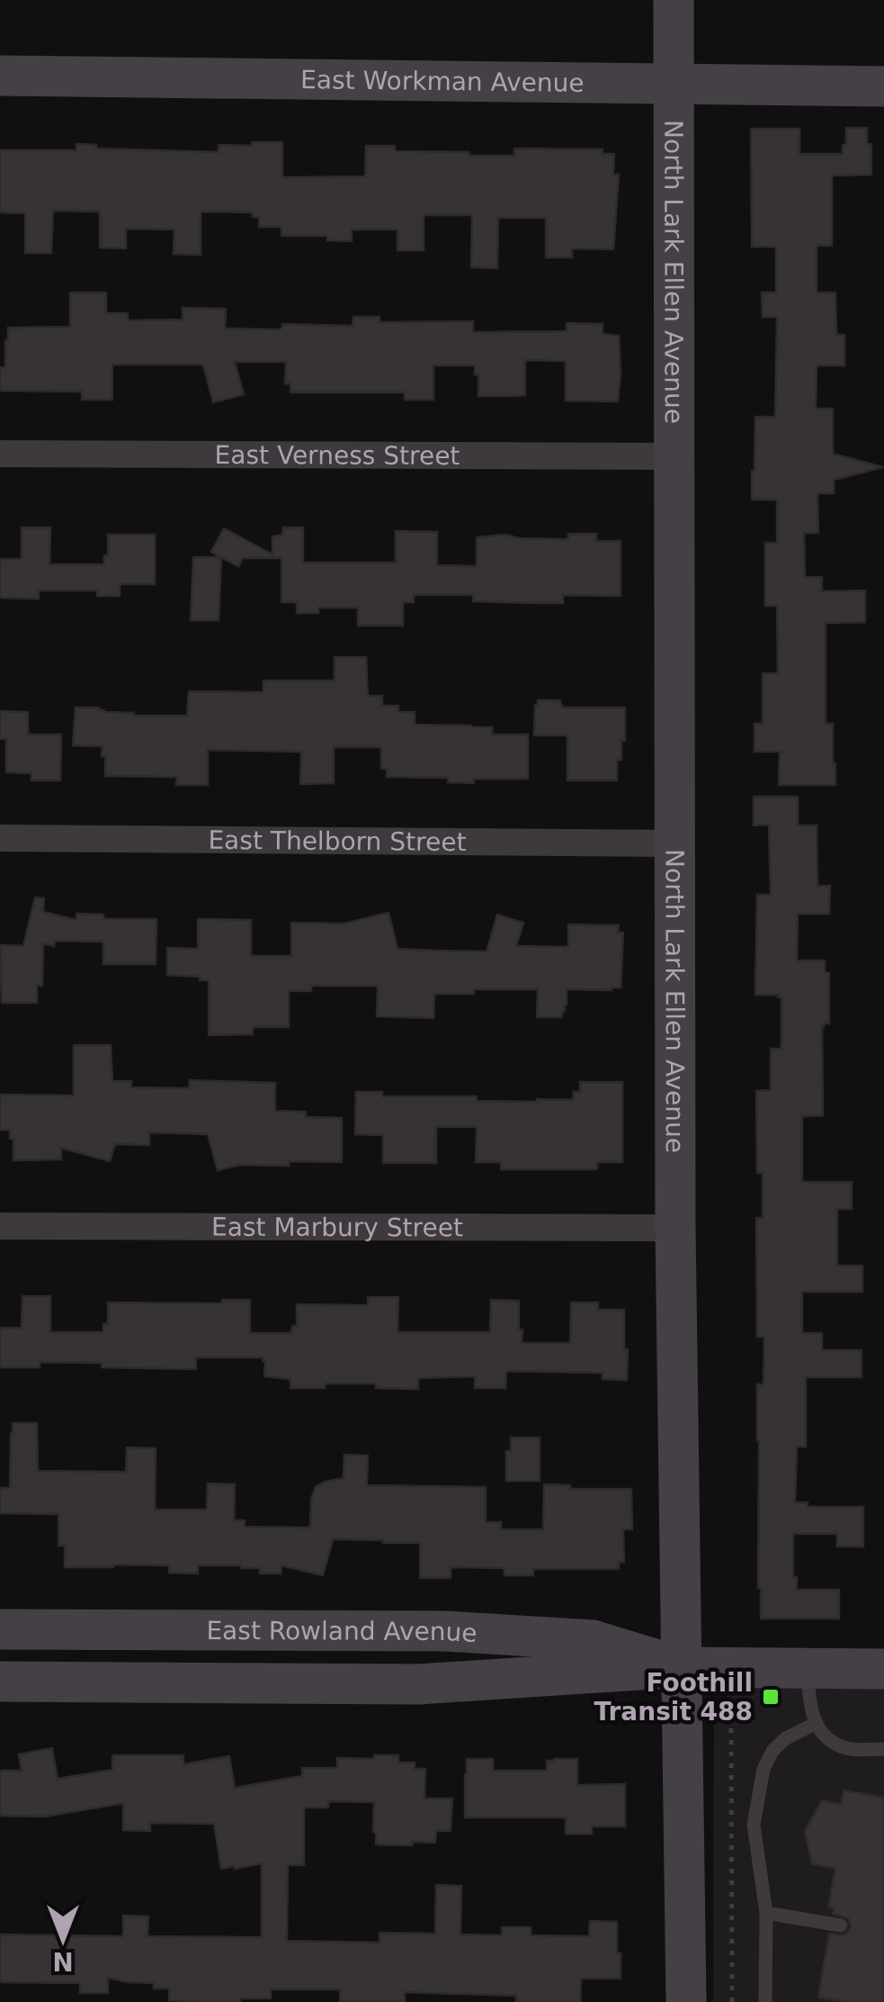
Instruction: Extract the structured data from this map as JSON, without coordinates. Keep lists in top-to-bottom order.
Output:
{
  "streets": {
    "street": [
      "East Workman Avenue",
      "North Lark Ellen Avenue",
      "East Verness Street",
      "East Thelborn Street",
      "East Marbury Street",
      "East Rowland Avenue"
    ]
  },
  "crossings": [
    ["East Workman Avenue", "North Lark Ellen Avenue"],
    ["North Lark Ellen Avenue", "East Verness Street"],
    ["North Lark Ellen Avenue", "East Thelborn Street"],
    ["North Lark Ellen Avenue", "East Marbury Street"],
    ["North Lark Ellen Avenue", "East Rowland Avenue"]
  ],
  "places": {
    "transit": ["Foothill Transit 488"]
  },
  "north": "bottom"
}
